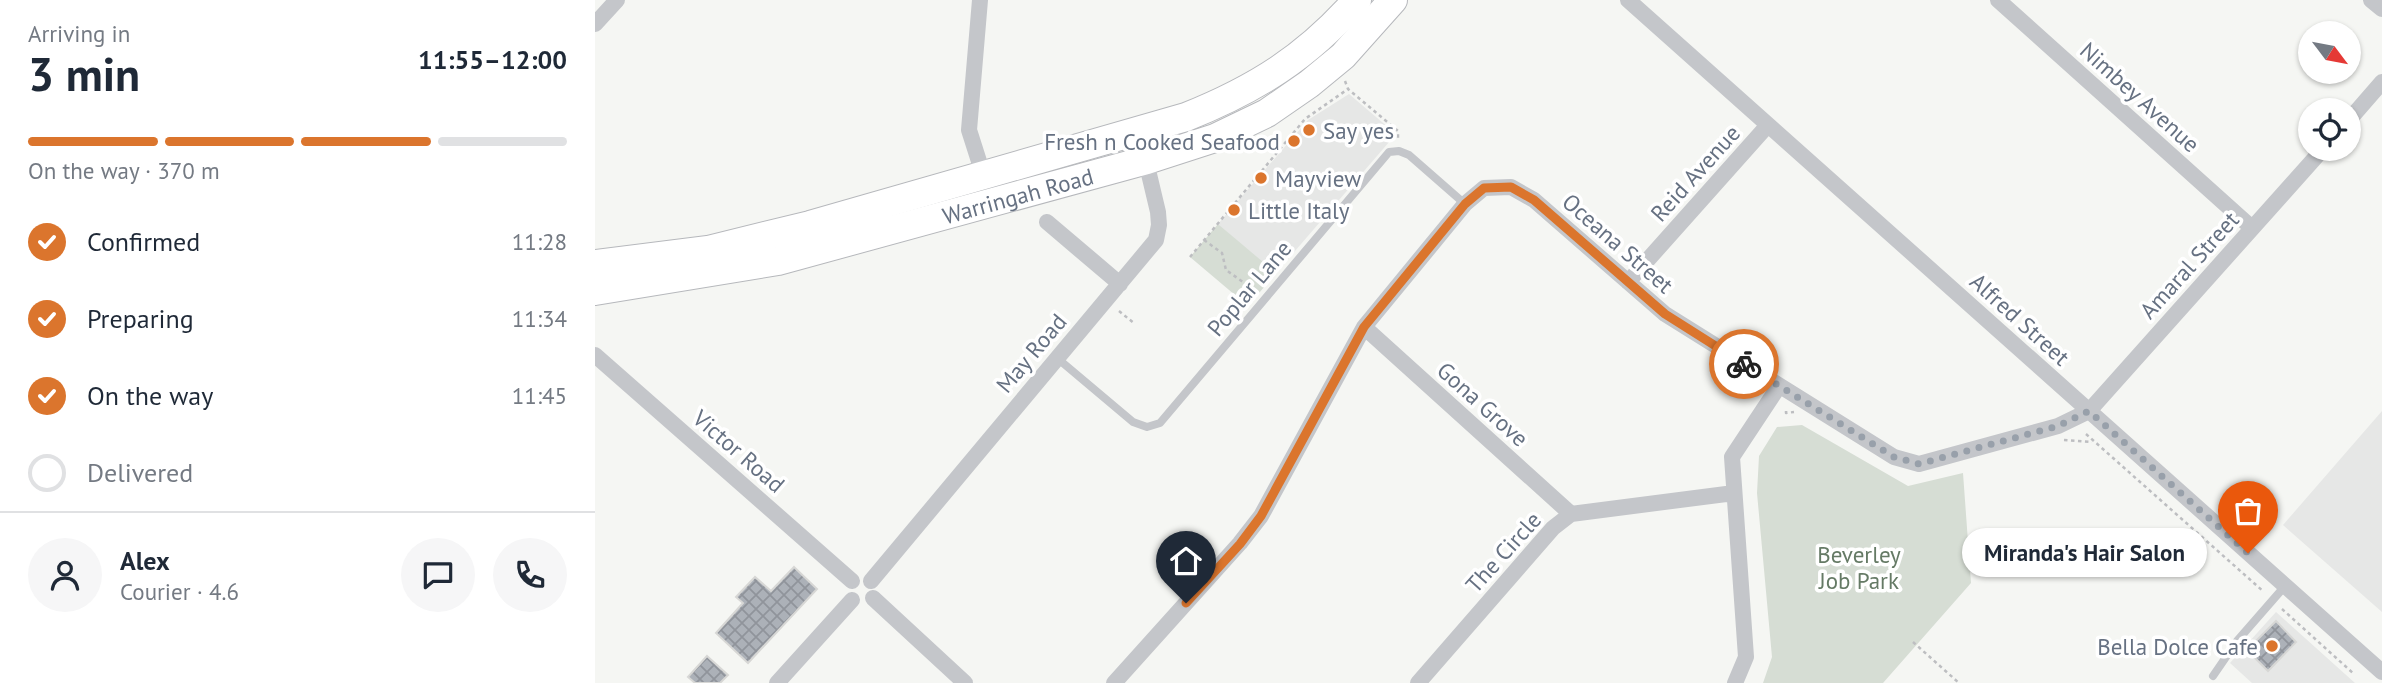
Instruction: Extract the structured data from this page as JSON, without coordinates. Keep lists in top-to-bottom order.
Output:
{
  "streets": {
    "highway": ["Warringah Road"],
    "street": [
      "Nimbey Avenue",
      "Reid Avenue",
      "Oceana Street",
      "Amaral Street",
      "Alfred Street",
      "May Road",
      "Gona Grove",
      "Victor Road",
      "The Circle"
    ],
    "lane": ["Poplar Lane"]
  },
  "crossings": [
    ["Nimbey Avenue", "Amaral Street"],
    ["Reid Avenue", "Oceana Street"],
    ["Reid Avenue", "Alfred Street"],
    ["Warringah Road", "May Road"],
    ["Oceana Street", "Amaral Street"],
    ["Oceana Street", "Alfred Street"],
    ["Oceana Street", "Gona Grove"],
    ["Amaral Street", "Alfred Street"],
    ["Poplar Lane", "May Road"],
    ["May Road", "Victor Road"],
    ["Gona Grove", "The Circle"]
  ],
  "parks": ["Beverley Job Park"],
  "places": [
    "Say yes",
    "Fresh n Cooked Seafood",
    "Mayview",
    "Little Italy",
    "Miranda's Hair Salon",
    "Bella Dolce Cafe"
  ],
  "north": "bottom right",
  "page": {
    "heading": ["3 min", "Arriving in", "11:55–12:00"],
    "panel": ["Alex", "Courier · 4.6"],
    "bar": "On the way · 370 m",
    "list": [
      ["Confirmed", "11:28"],
      ["Preparing", "11:34"],
      ["On the way", "11:45"],
      "Delivered"
    ],
    "bubble": "Miranda's Hair Salon"
  }
}
